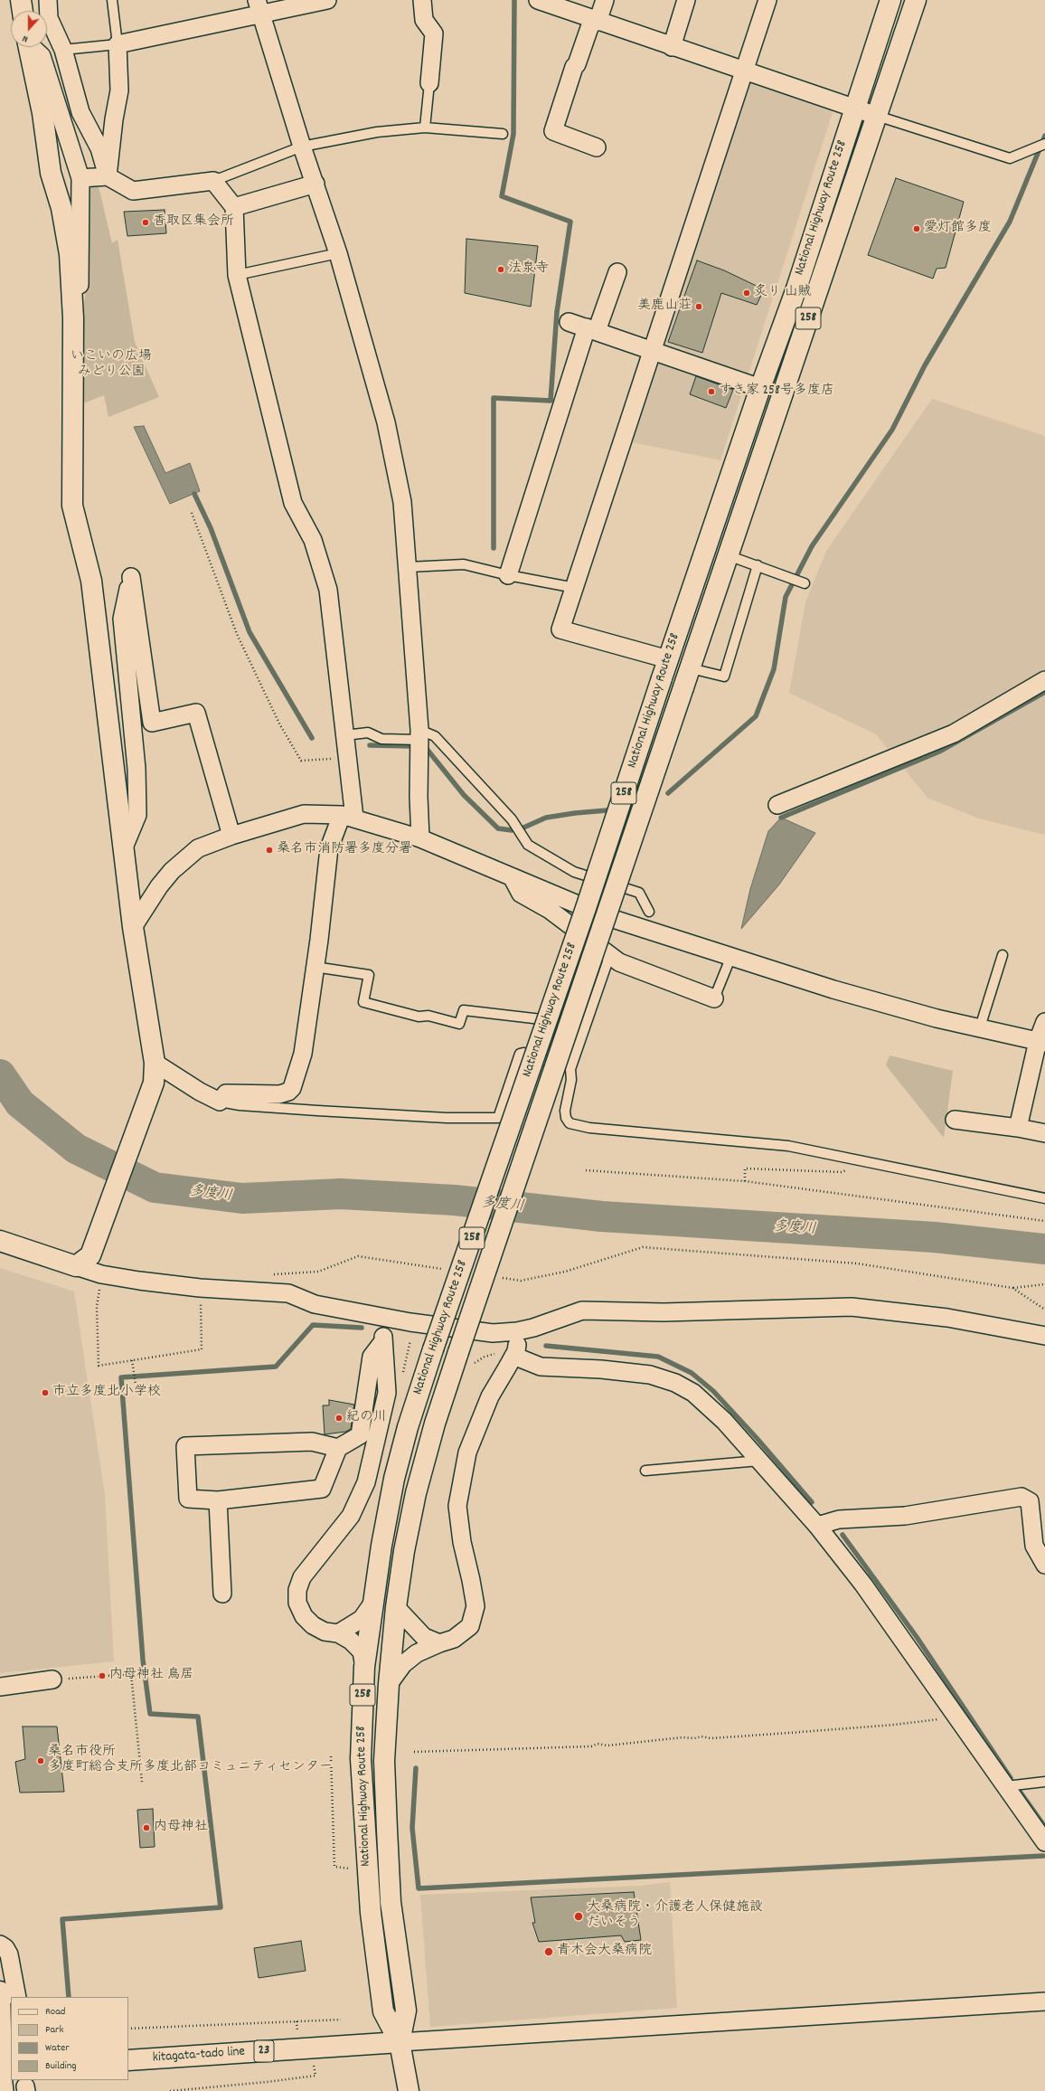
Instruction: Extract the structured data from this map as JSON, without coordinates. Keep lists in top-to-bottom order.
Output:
{
  "streets": {
    "main road": [
      "National Highway Route 258",
      "258",
      "23",
      "kitagata-tado line"
    ]
  },
  "crossings": [
    ["National Highway Route 258", "kitagata-tado line"]
  ],
  "water": ["多度川"],
  "parks": ["いこいの広場 みどり公園"],
  "places": [
    "香取区集会所",
    "愛灯館多度",
    "法泉寺",
    "炙り 山賊",
    "美鹿山荘",
    "すき家 258号多度店",
    "桑名市消防署多度分署",
    "市立多度北小学校",
    "紀の川",
    "内母神社 鳥居",
    "桑名市役所 多度町総合支所多度北部コミュニティセンター",
    "内母神社",
    "大桑病院・介護老人保健施設 だいそう",
    "青木会大桑病院"
  ],
  "legend": [
    "Road",
    "Park",
    "Water",
    "Building"
  ],
  "north": "bottom"
}
